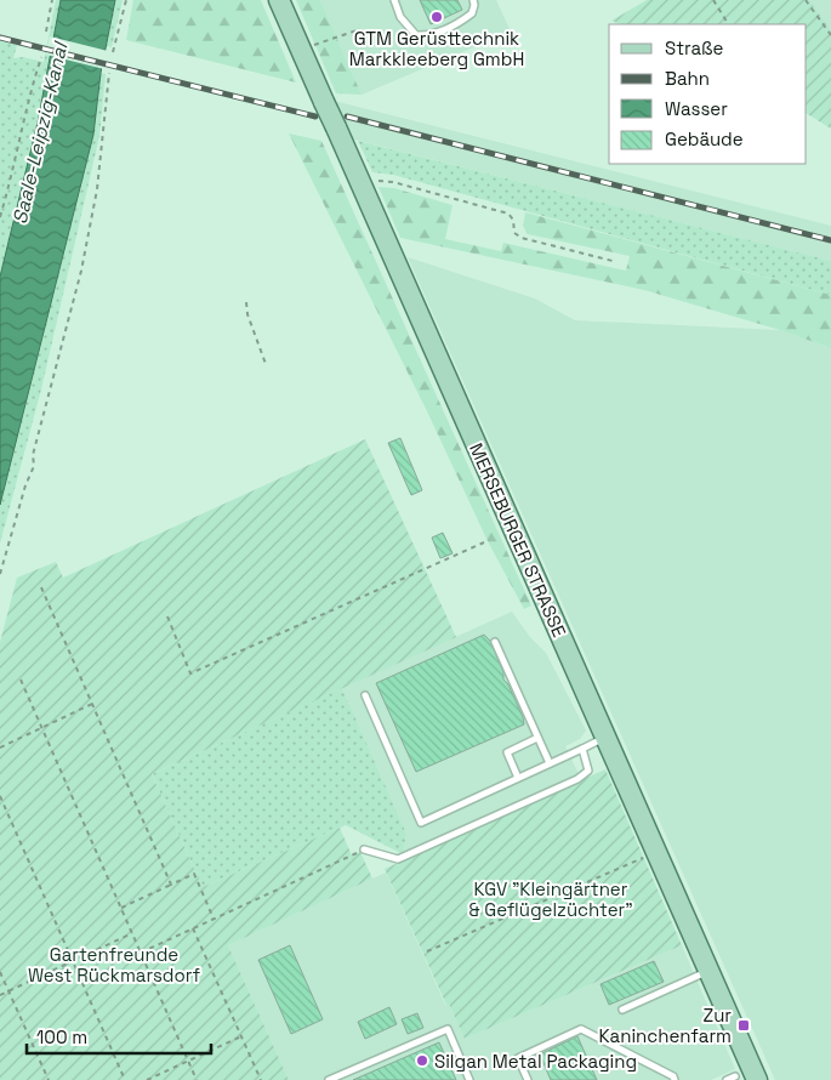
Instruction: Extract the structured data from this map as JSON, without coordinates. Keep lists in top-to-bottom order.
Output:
{
  "streets": {
    "main road": ["MERSEBURGER STRASSE"]
  },
  "water": ["Saale-Leipzig-Kanal"],
  "parks": ["KGV \"Kleingärtner & Geflügelzüchter\"", "Gartenfreunde West Rückmarsdorf"],
  "places": {
    "other": ["GTM Gerüsttechnik Markkleeberg GmbH", "Silgan Metal Packaging"],
    "transit": ["Zur Kaninchenfarm"]
  },
  "legend": [
    "Straße",
    "Bahn",
    "Wasser",
    "Gebäude"
  ],
  "scale_bar": "100 m"
}
